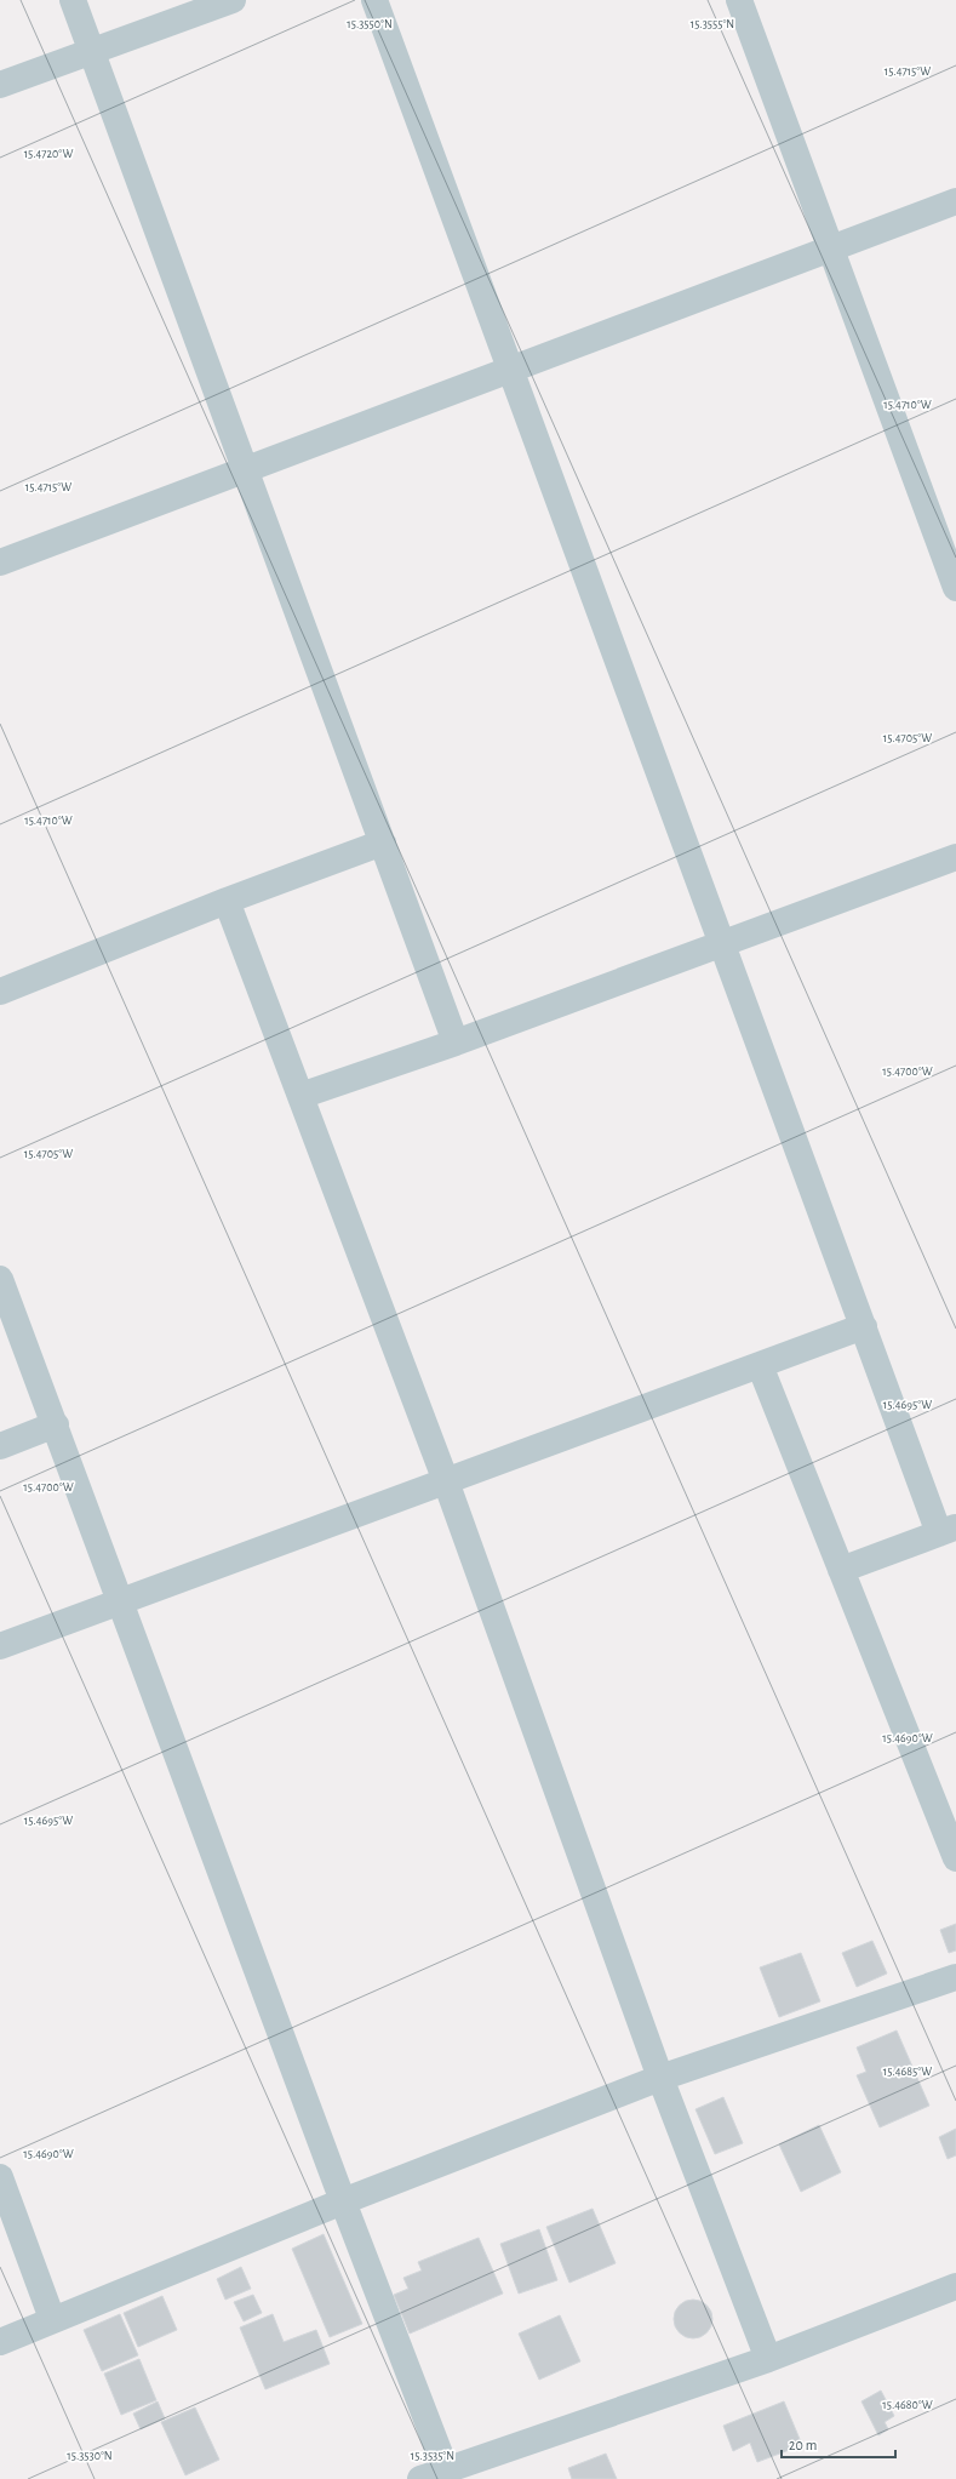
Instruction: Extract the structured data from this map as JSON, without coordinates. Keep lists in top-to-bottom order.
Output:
{
  "scale_bar": "20 m",
  "coordinates": [
    "15.3550°N",
    "15.3555°N",
    "15.4715°W",
    "15.4720°W",
    "15.4710°W",
    "15.4705°W",
    "15.4700°W",
    "15.4695°W",
    "15.4690°W",
    "15.4685°W",
    "15.4680°W",
    "15.3530°N",
    "15.3535°N"
  ]
}
